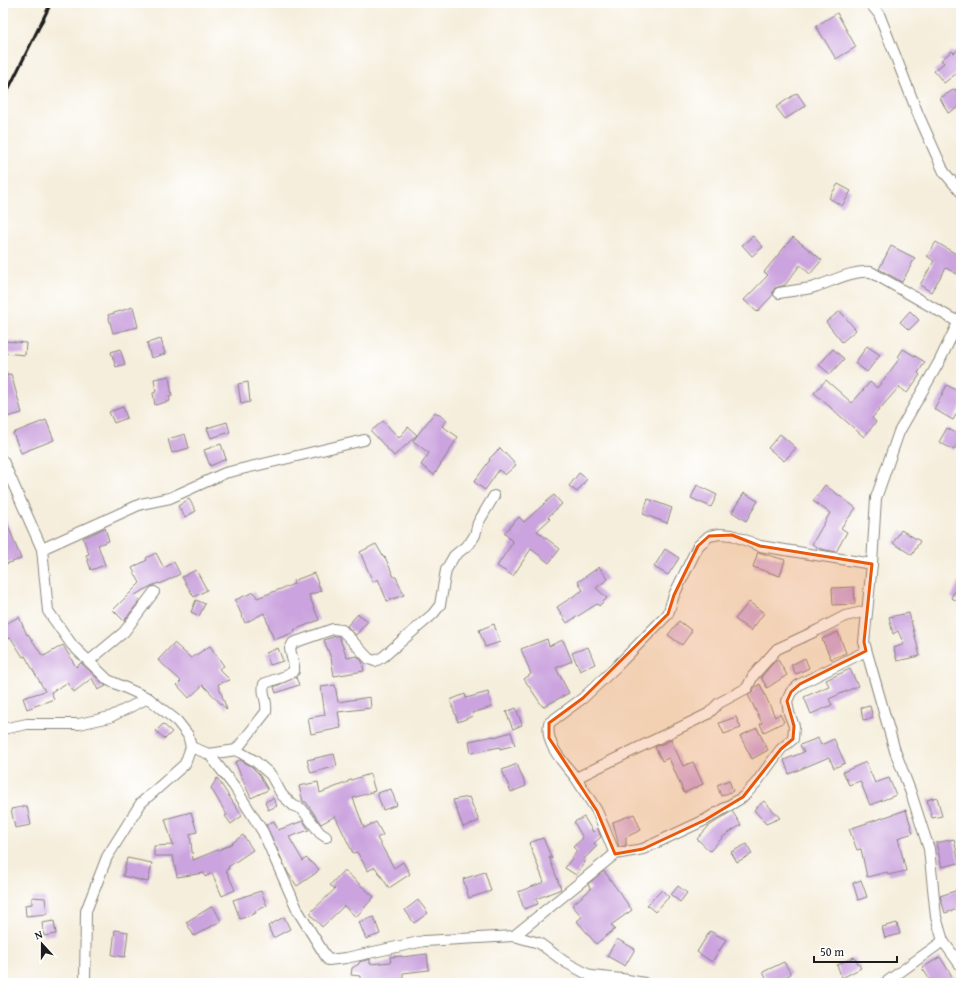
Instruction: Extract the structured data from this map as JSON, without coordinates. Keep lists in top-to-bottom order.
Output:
{
  "scale_bar": "50 m",
  "north": "top"
}
